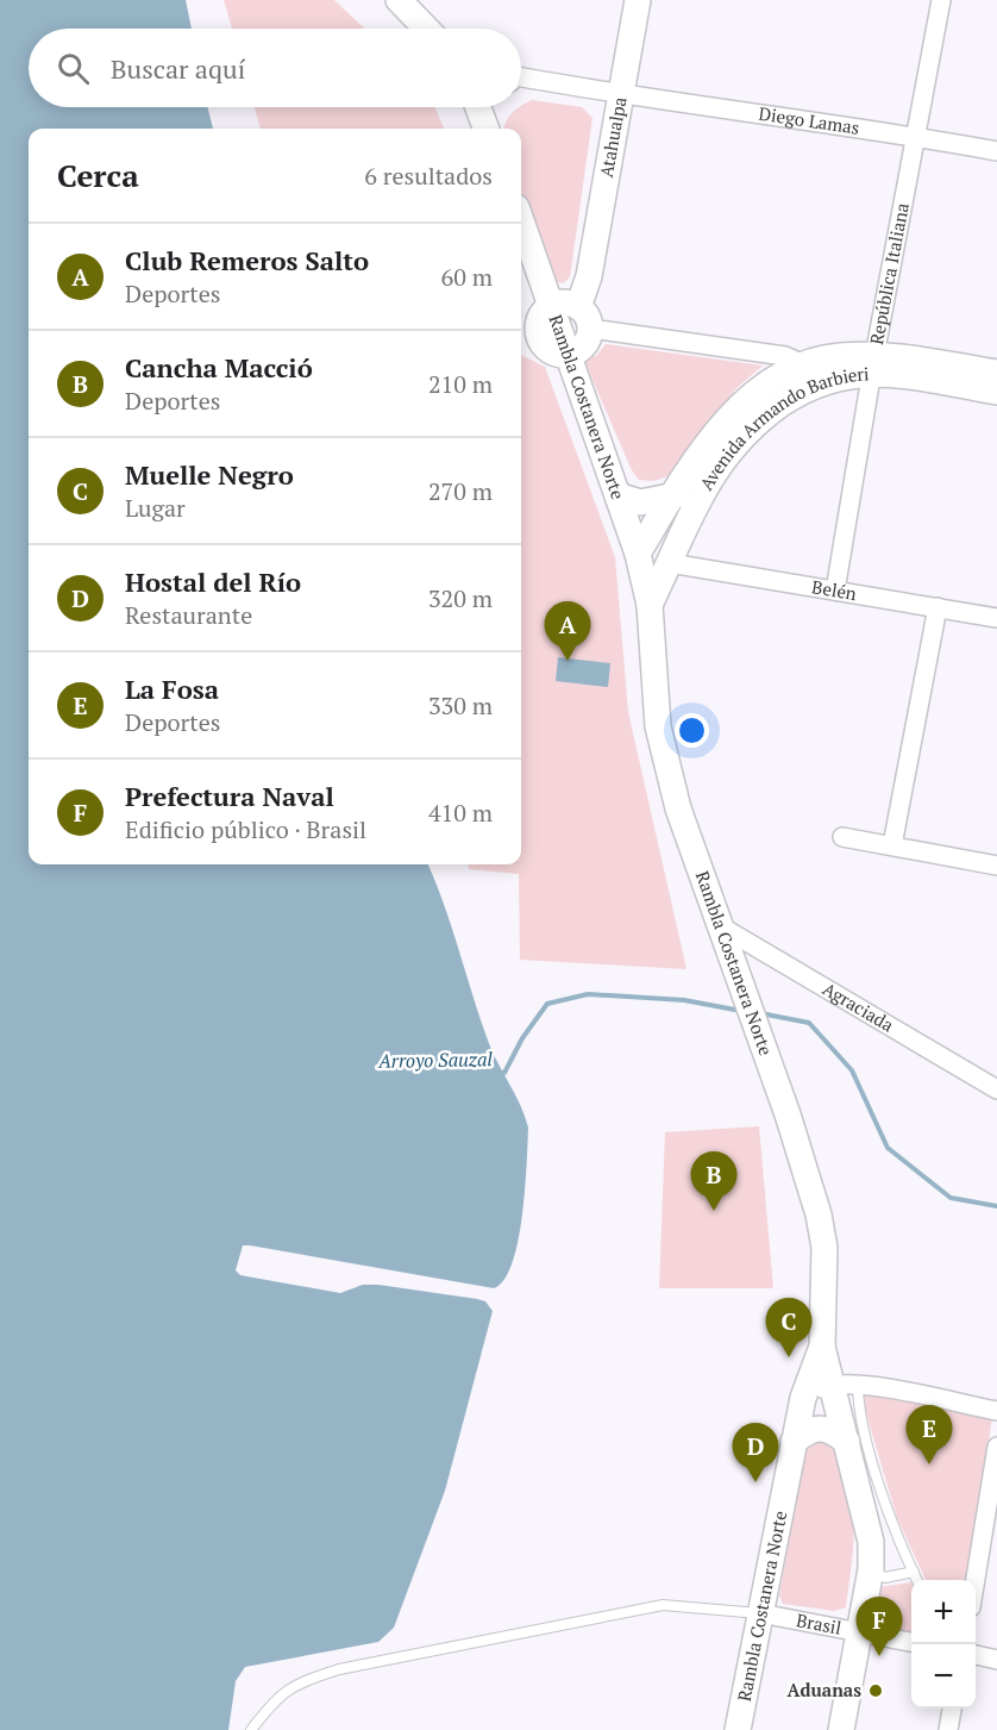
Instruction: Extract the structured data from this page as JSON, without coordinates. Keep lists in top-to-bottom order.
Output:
{
  "streets": {
    "street": [
      "Diego Lamas",
      "Atahualpa",
      "República Italiana",
      "Rambla Costanera Norte",
      "Avenida Armando Barbieri",
      "Belén",
      "Agraciada",
      "Brasil"
    ]
  },
  "crossings": [
    ["Diego Lamas", "Atahualpa"],
    ["Diego Lamas", "República Italiana"],
    ["Atahualpa", "Rambla Costanera Norte"],
    ["República Italiana", "Avenida Armando Barbieri"],
    ["República Italiana", "Belén"],
    ["Rambla Costanera Norte", "Avenida Armando Barbieri"],
    ["Rambla Costanera Norte", "Agraciada"],
    ["Rambla Costanera Norte", "Brasil"],
    ["Avenida Armando Barbieri", "Belén"]
  ],
  "water": ["Arroyo Sauzal"],
  "places": ["Aduanas"],
  "page": {
    "search": "Buscar aquí",
    "heading": ["Cerca", "6 resultados"],
    "list": [
      {
        "mark": "A",
        "name": "Club Remeros Salto",
        "note": "Deportes",
        "value": "60 m"
      },
      {
        "mark": "B",
        "name": "Cancha Macció",
        "note": "Deportes",
        "value": "210 m"
      },
      {
        "mark": "C",
        "name": "Muelle Negro",
        "note": "Lugar",
        "value": "270 m"
      },
      {
        "mark": "D",
        "name": "Hostal del Río",
        "note": "Restaurante",
        "value": "320 m"
      },
      {
        "mark": "E",
        "name": "La Fosa",
        "note": "Deportes",
        "value": "330 m"
      },
      {
        "mark": "F",
        "name": "Prefectura Naval",
        "note": "Edificio público · Brasil",
        "value": "410 m"
      }
    ],
    "pins": [
      "A",
      "B",
      "C",
      "E",
      "D",
      "F"
    ],
    "map_buttons": ["+", "−"]
  }
}
